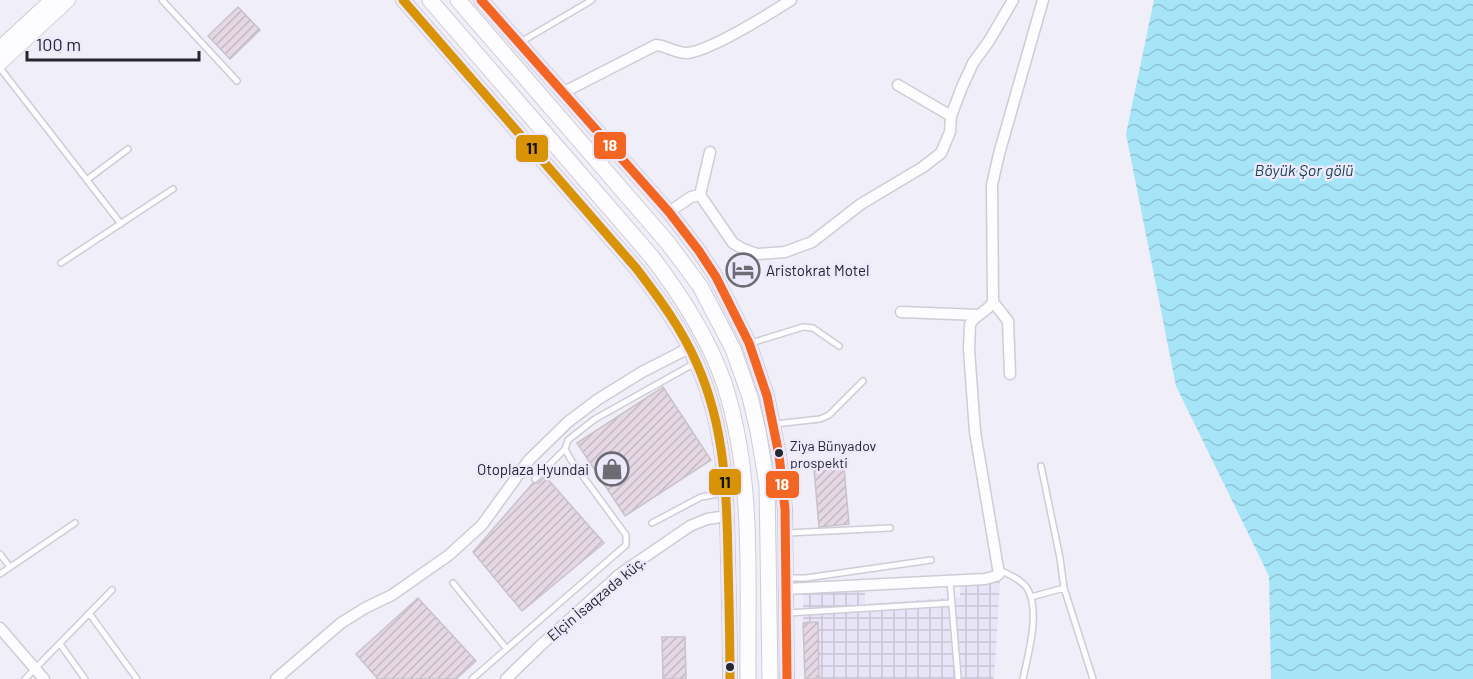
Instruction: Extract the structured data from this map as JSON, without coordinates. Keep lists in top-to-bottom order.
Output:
{
  "streets": {
    "street": ["Elçin İsaqzadə küç."]
  },
  "water": ["Böyük Şor gölü"],
  "places": {
    "hotel": ["Aristokrat Motel"],
    "other": ["Ziya Bünyadov prospekti"],
    "shop": ["Otoplaza Hyundai"]
  },
  "lines": ["transit line 11", "transit line 18"],
  "scale_bar": "100 m"
}
